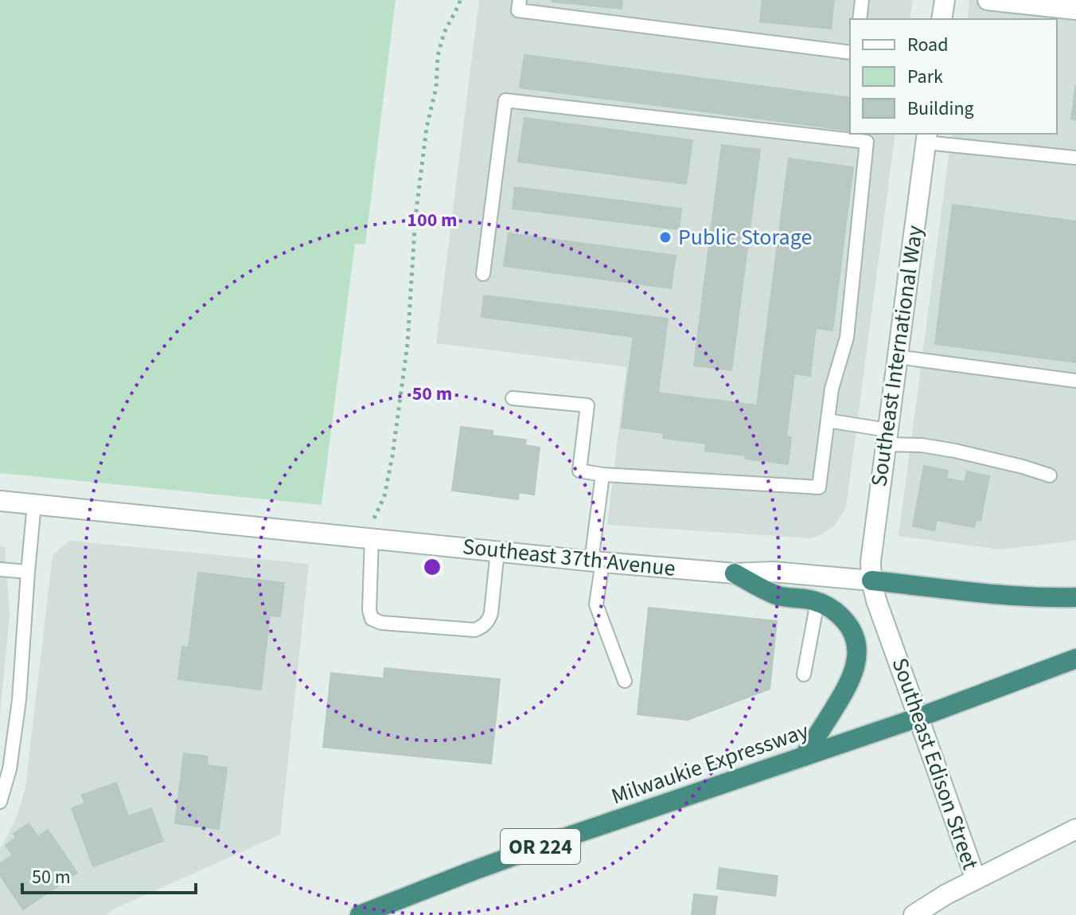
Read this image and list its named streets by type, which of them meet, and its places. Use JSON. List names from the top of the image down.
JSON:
{
  "streets": {
    "highway": ["Milwaukie Expressway", "OR 224"],
    "street": ["Southeast International Way", "Southeast 37th Avenue", "Southeast Edison Street"]
  },
  "crossings": [
    ["Southeast International Way", "Southeast 37th Avenue"],
    ["Southeast International Way", "Southeast Edison Street"],
    ["Southeast 37th Avenue", "Southeast Edison Street"],
    ["Milwaukie Expressway", "Southeast Edison Street"]
  ],
  "places": ["Public Storage"],
  "legend": ["Road", "Park", "Building"],
  "scale_bar": "50 m",
  "rings": ["100 m", "50 m"]
}
